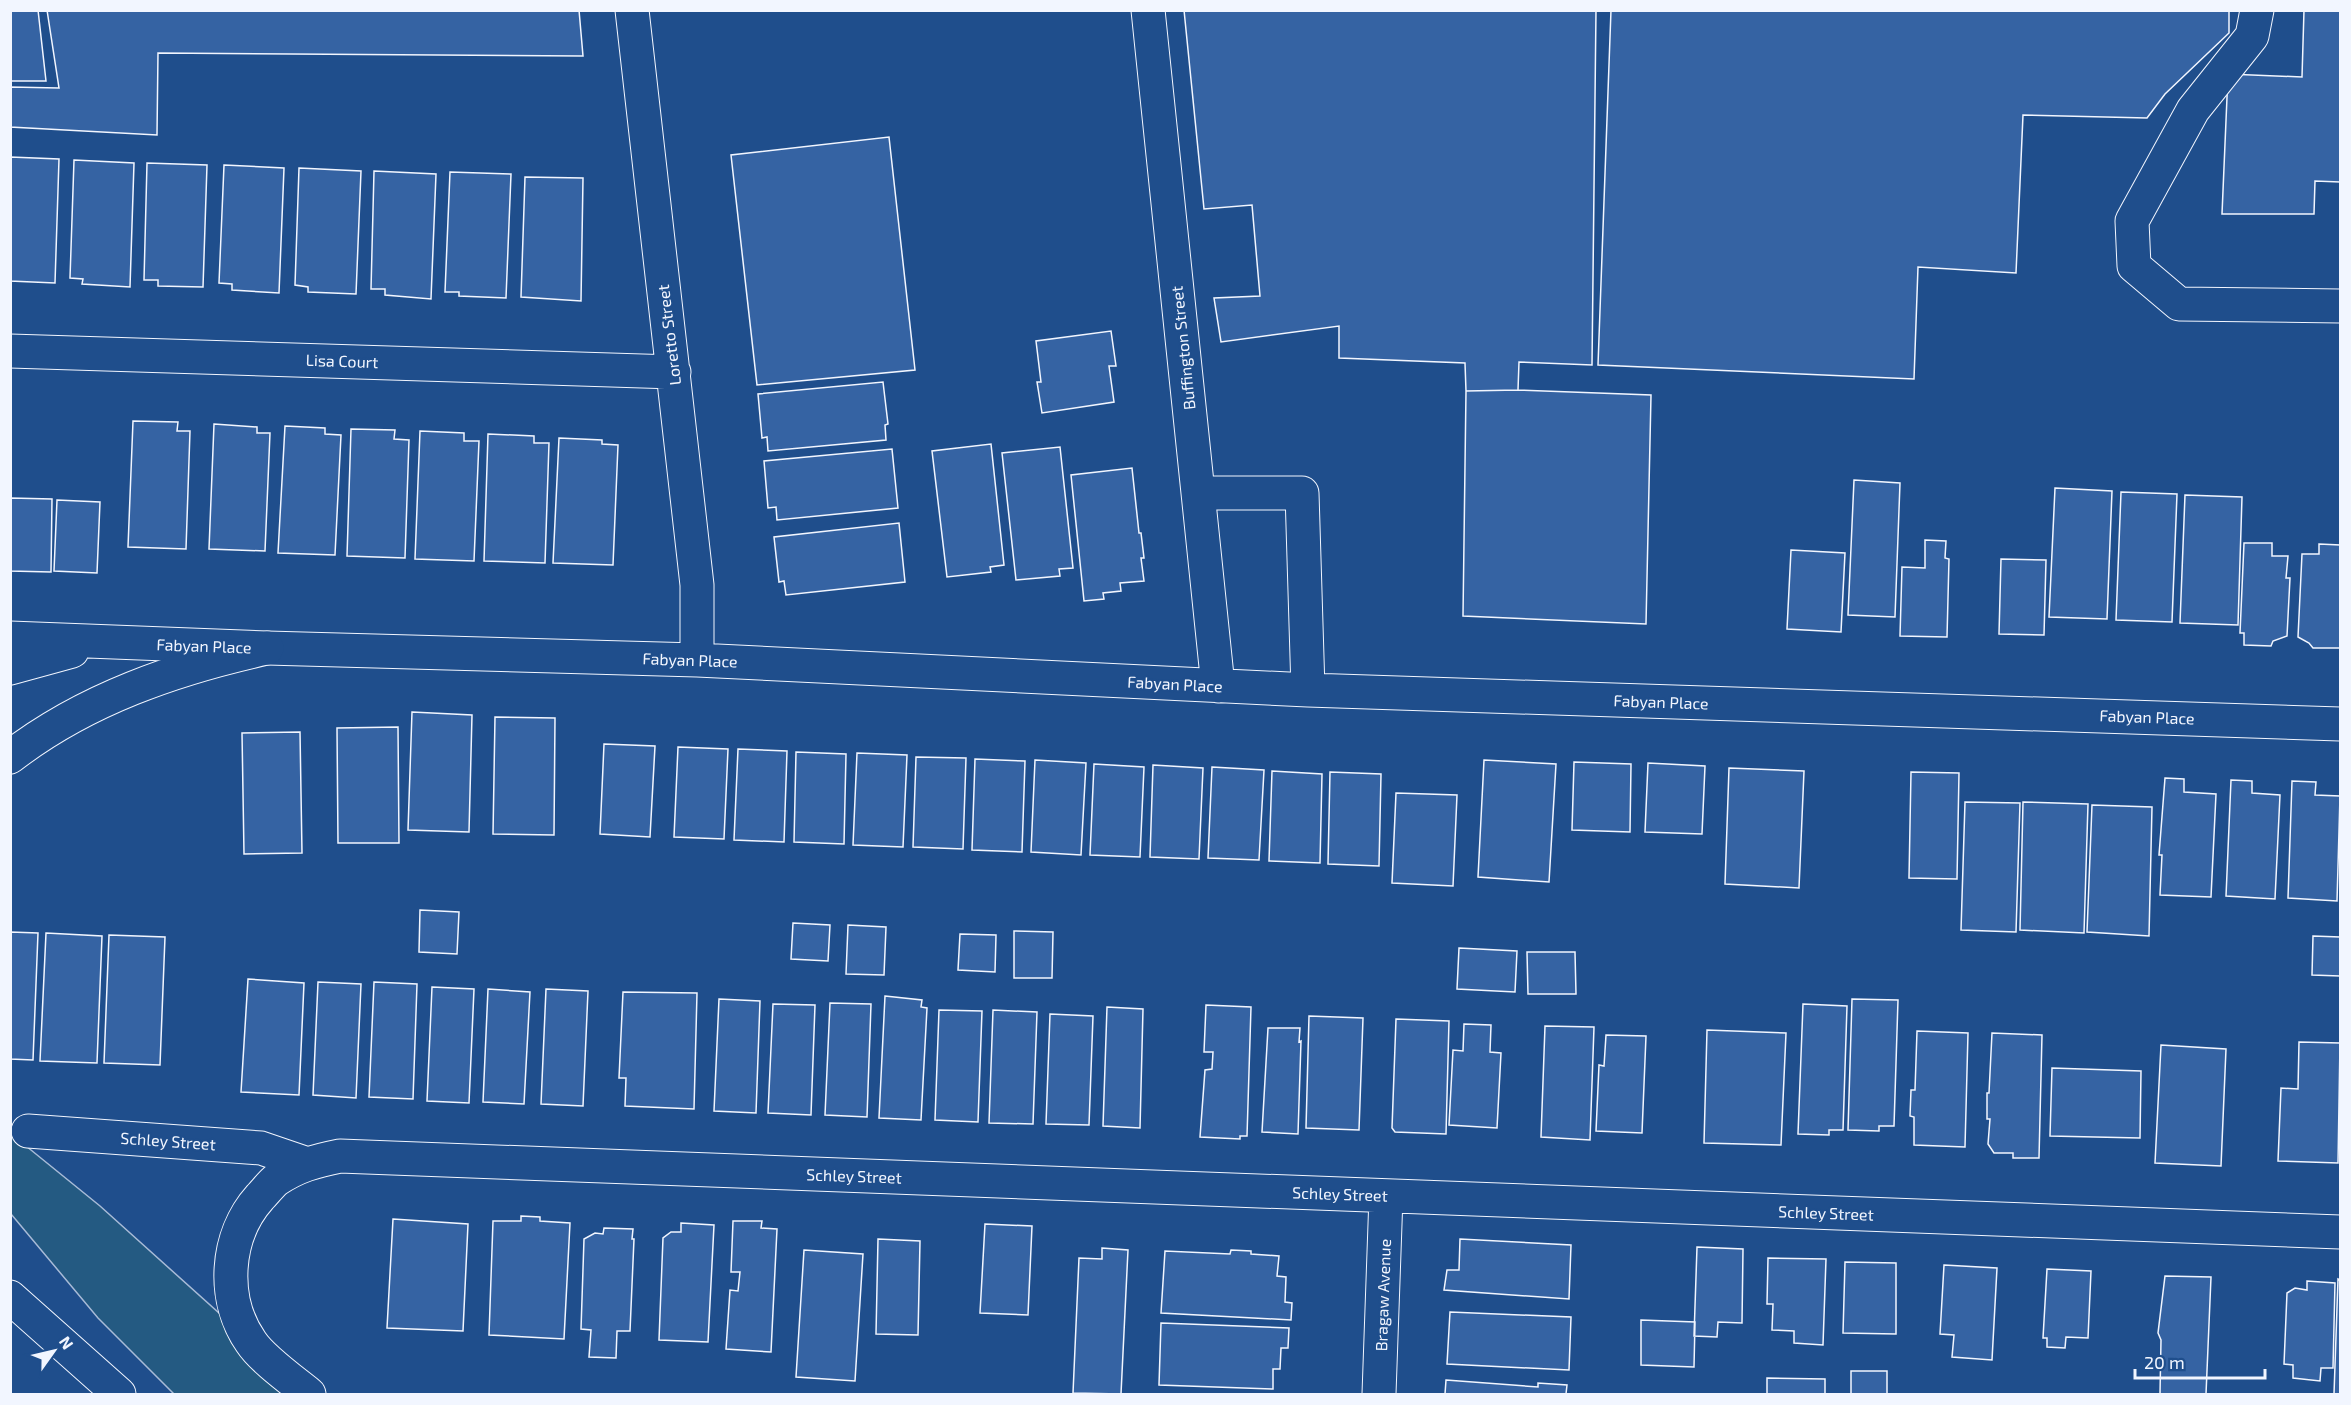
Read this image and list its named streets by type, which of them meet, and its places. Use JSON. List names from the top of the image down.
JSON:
{
  "streets": {
    "main road": [
      "Loretto Street",
      "Buffington Street",
      "Lisa Court",
      "Fabyan Place",
      "Schley Street",
      "Bragaw Avenue"
    ]
  },
  "crossings": [
    ["Loretto Street", "Lisa Court"],
    ["Loretto Street", "Fabyan Place"],
    ["Buffington Street", "Fabyan Place"],
    ["Schley Street", "Bragaw Avenue"]
  ],
  "scale_bar": "20 m",
  "north": "top right"
}
